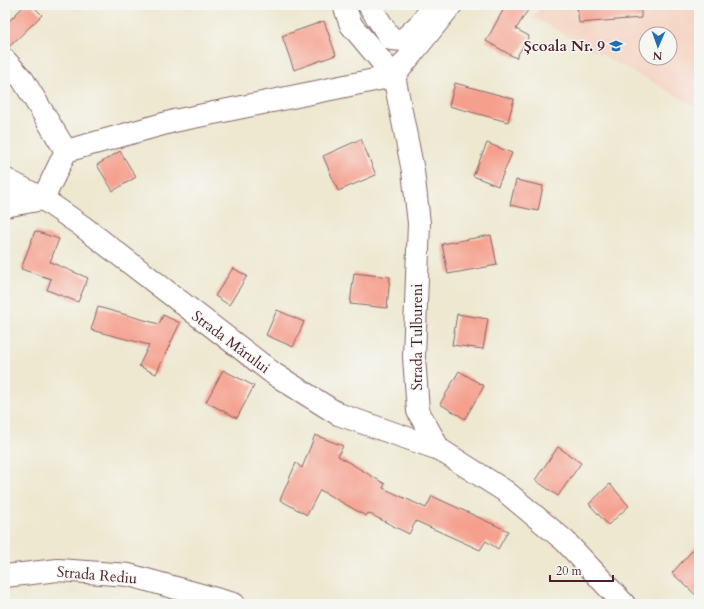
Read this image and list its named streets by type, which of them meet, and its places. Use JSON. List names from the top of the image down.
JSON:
{
  "streets": {
    "street": ["Strada Tulbureni", "Strada Mărului", "Strada Rediu"]
  },
  "crossings": [
    ["Strada Tulbureni", "Strada Mărului"]
  ],
  "places": {
    "school or university": ["Școala Nr. 9"]
  },
  "scale_bar": "20 m",
  "north": "bottom"
}
